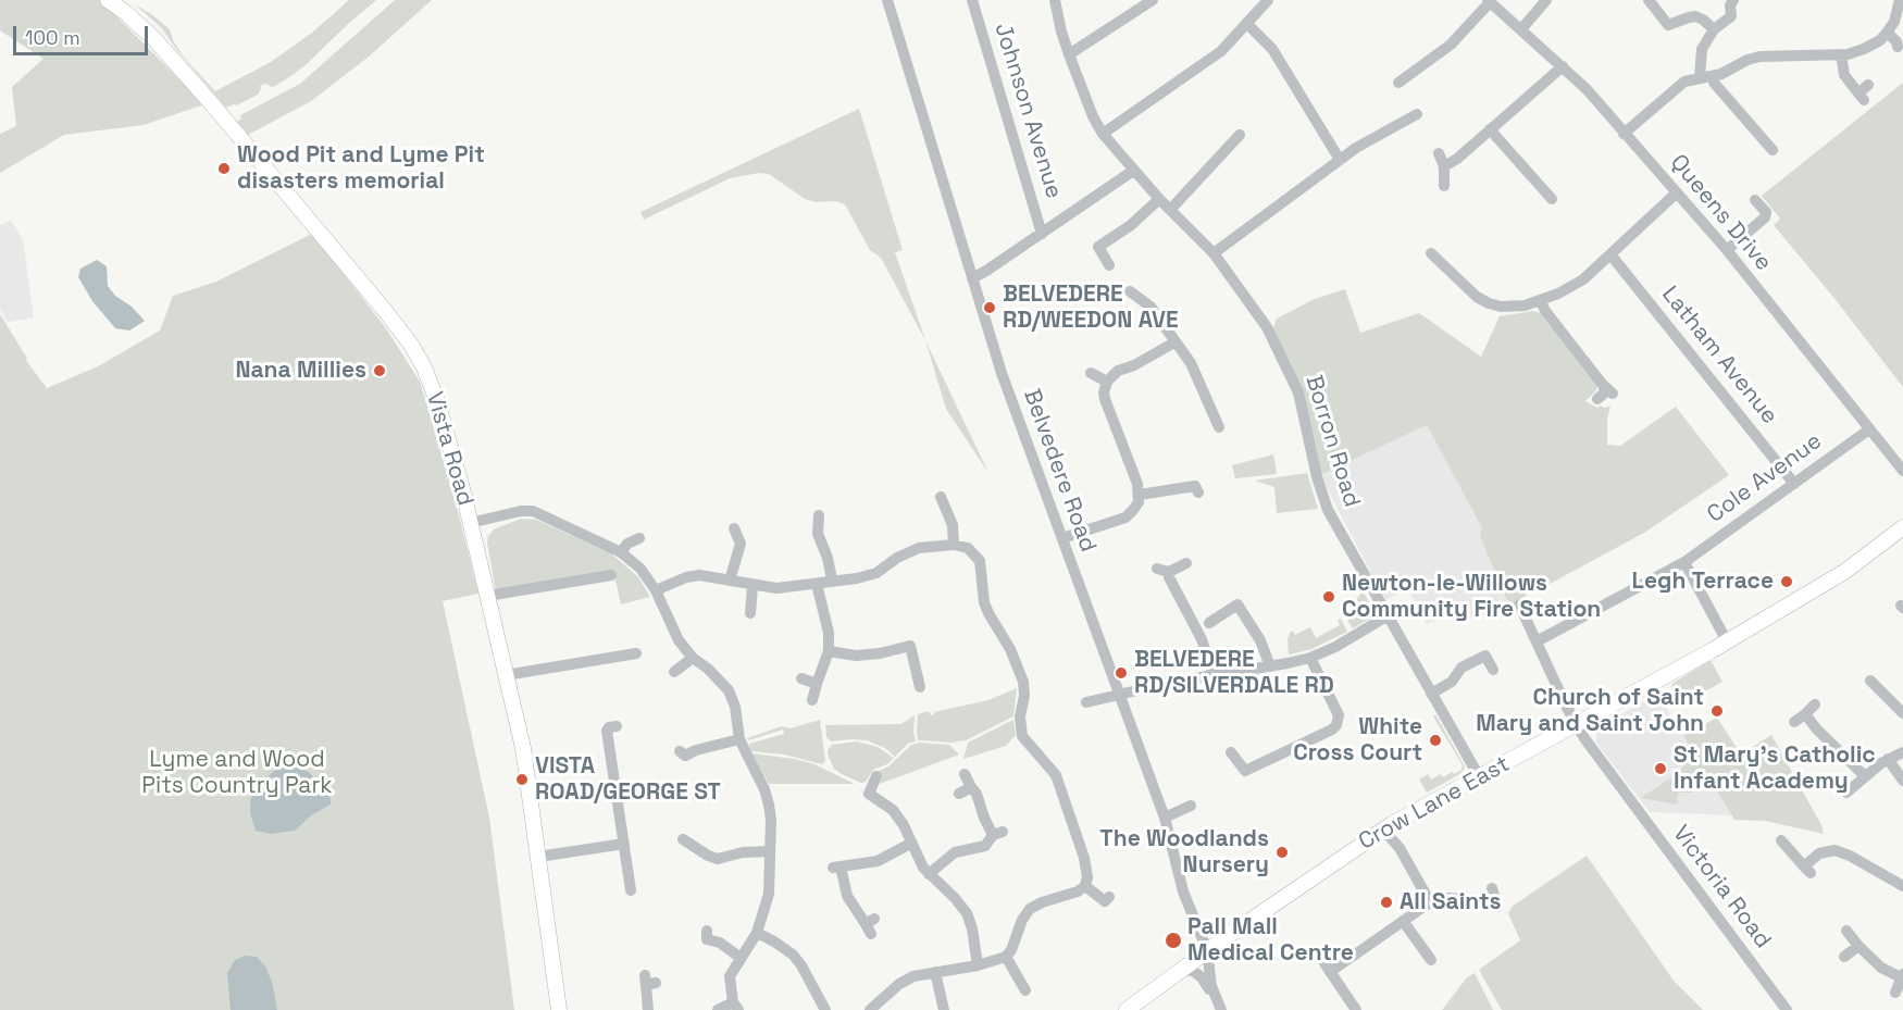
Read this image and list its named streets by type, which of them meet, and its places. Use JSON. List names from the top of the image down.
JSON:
{
  "streets": {
    "main road": ["Vista Road", "Crow Lane East"],
    "street": [
      "Johnson Avenue",
      "Queens Drive",
      "Latham Avenue",
      "Borron Road",
      "Belvedere Road",
      "Cole Avenue",
      "Victoria Road"
    ]
  },
  "crossings": [
    ["Queens Drive", "Cole Avenue"],
    ["Latham Avenue", "Cole Avenue"],
    ["Borron Road", "Crow Lane East"],
    ["Belvedere Road", "Crow Lane East"],
    ["Cole Avenue", "Victoria Road"],
    ["Crow Lane East", "Victoria Road"]
  ],
  "parks": ["Lyme and Wood Pits Country Park"],
  "places": [
    "Wood Pit and Lyme Pit disasters memorial",
    "BELVEDERE RD/WEEDON AVE",
    "Nana Millies",
    "Legh Terrace",
    "Newton-le-Willows Community Fire Station",
    "BELVEDERE RD/SILVERDALE RD",
    "Church of Saint Mary and Saint John",
    "White Cross Court",
    "St Mary's Catholic Infant Academy",
    "VISTA ROAD/GEORGE ST",
    "The Woodlands Nursery",
    "All Saints",
    "Pall Mall Medical Centre"
  ],
  "scale_bar": "100 m"
}
